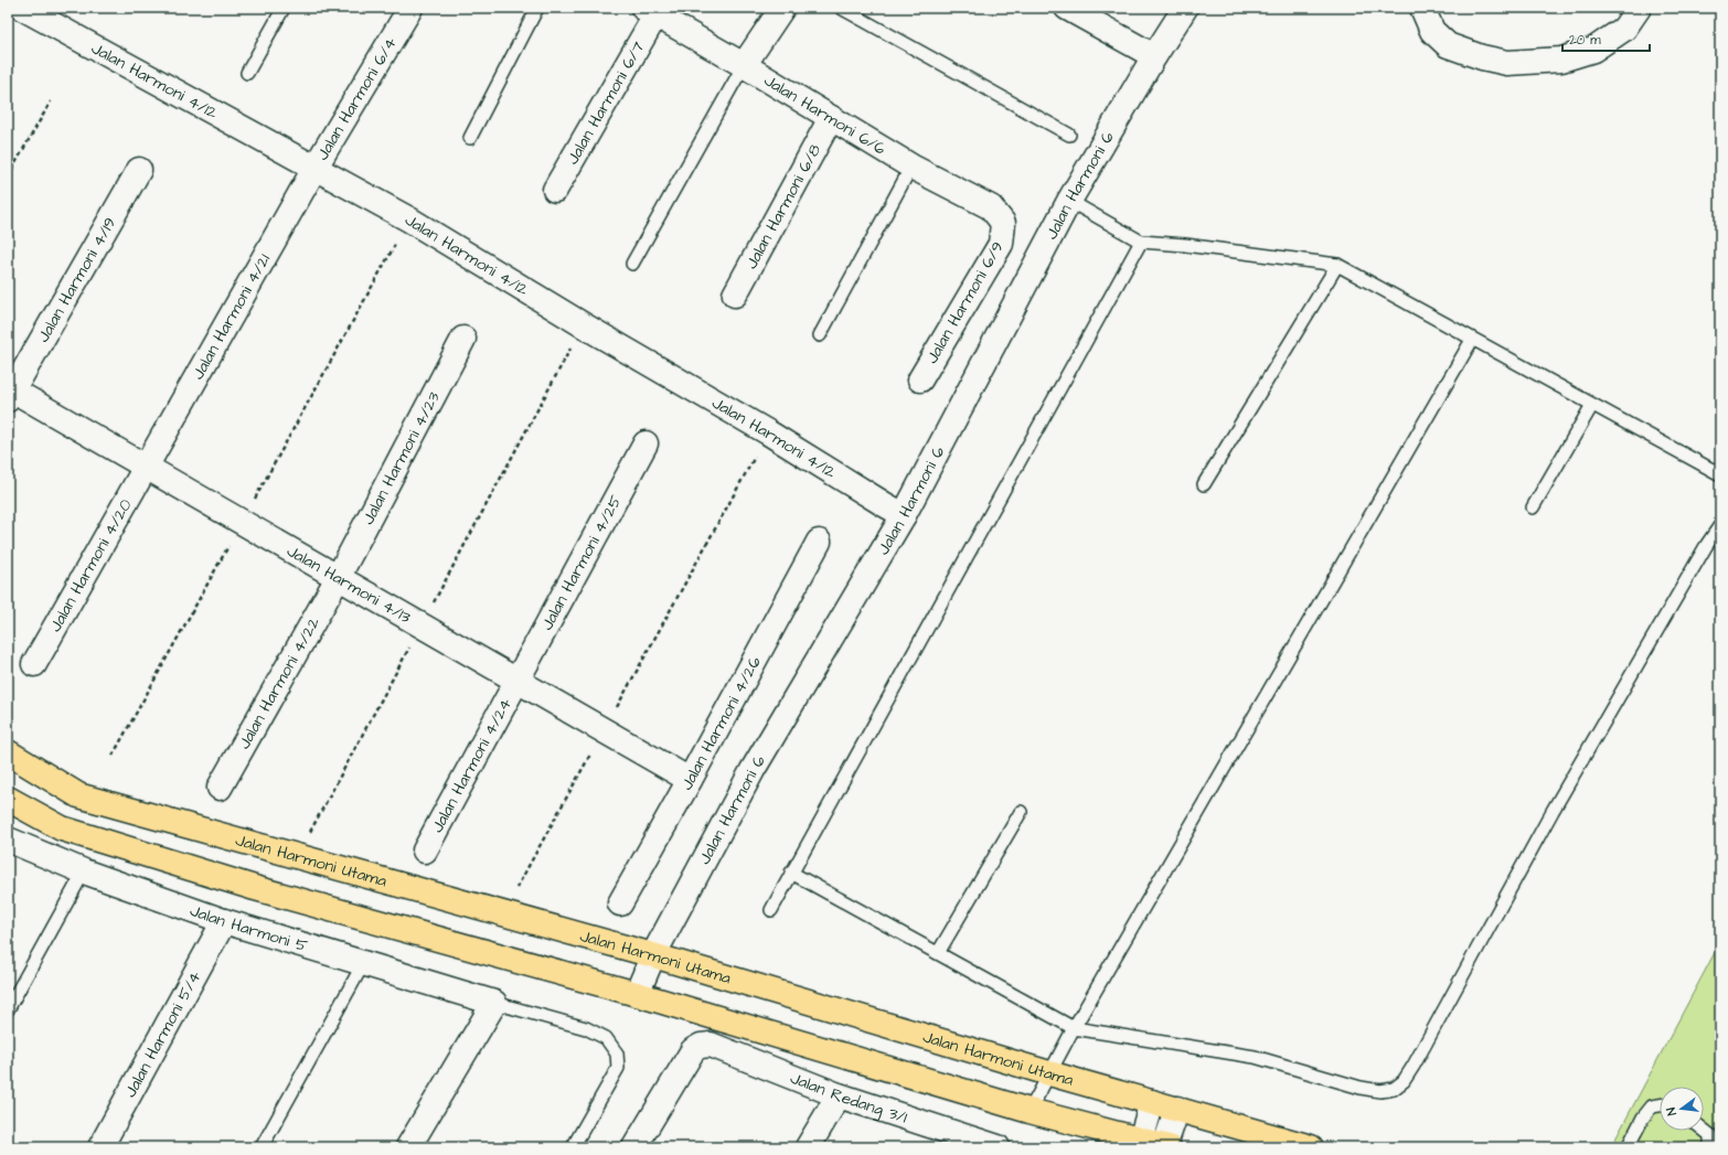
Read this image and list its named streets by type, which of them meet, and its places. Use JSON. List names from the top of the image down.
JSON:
{
  "streets": {
    "main road": ["Jalan Harmoni Utama"],
    "street": [
      "Jalan Harmoni 4/12",
      "Jalan Harmoni 6/4",
      "Jalan Harmoni 6/7",
      "Jalan Harmoni 6/6",
      "Jalan Harmoni 6",
      "Jalan Harmoni 6/8",
      "Jalan Harmoni 4/19",
      "Jalan Harmoni 6/9",
      "Jalan Harmoni 4/21",
      "Jalan Harmoni 4/23",
      "Jalan Harmoni 4/25",
      "Jalan Harmoni 4/20",
      "Jalan Harmoni 4/13",
      "Jalan Harmoni 4/22",
      "Jalan Harmoni 4/26",
      "Jalan Harmoni 4/24",
      "Jalan Harmoni 5",
      "Jalan Harmoni 5/4",
      "Jalan Redang 3/1"
    ]
  },
  "crossings": [
    ["Jalan Harmoni 4/12", "Jalan Harmoni 6/4"],
    ["Jalan Harmoni 4/12", "Jalan Harmoni 6"],
    ["Jalan Harmoni 4/12", "Jalan Harmoni 4/21"],
    ["Jalan Harmoni 6/4", "Jalan Harmoni 4/21"],
    ["Jalan Harmoni 6/7", "Jalan Harmoni 6/6"],
    ["Jalan Harmoni 6/6", "Jalan Harmoni 6/8"],
    ["Jalan Harmoni 6/6", "Jalan Harmoni 6/9"],
    ["Jalan Harmoni 6", "Jalan Harmoni Utama"],
    ["Jalan Harmoni 4/19", "Jalan Harmoni 4/13"],
    ["Jalan Harmoni 4/21", "Jalan Harmoni 4/20"],
    ["Jalan Harmoni 4/21", "Jalan Harmoni 4/13"],
    ["Jalan Harmoni 4/23", "Jalan Harmoni 4/13"],
    ["Jalan Harmoni 4/23", "Jalan Harmoni 4/22"],
    ["Jalan Harmoni 4/25", "Jalan Harmoni 4/13"],
    ["Jalan Harmoni 4/25", "Jalan Harmoni 4/24"],
    ["Jalan Harmoni 4/20", "Jalan Harmoni 4/13"],
    ["Jalan Harmoni 4/13", "Jalan Harmoni 4/22"],
    ["Jalan Harmoni 4/13", "Jalan Harmoni 4/26"],
    ["Jalan Harmoni 4/13", "Jalan Harmoni 4/24"],
    ["Jalan Harmoni 5", "Jalan Harmoni 5/4"]
  ],
  "scale_bar": "20 m",
  "north": "left"
}
